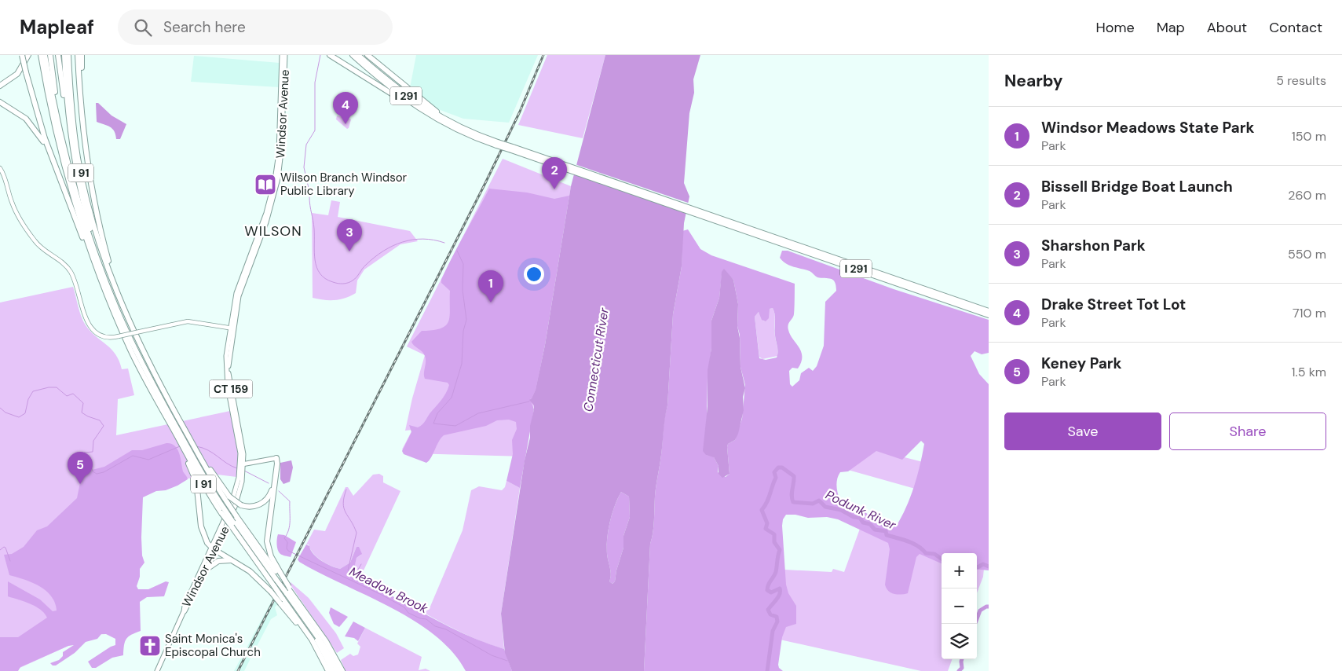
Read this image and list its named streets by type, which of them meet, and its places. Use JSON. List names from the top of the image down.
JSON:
{
  "streets": {
    "highway": ["I 291", "I 91"],
    "main road": ["Windsor Avenue", "CT 159"]
  },
  "districts": ["WILSON"],
  "water": ["Connecticut River", "Podunk River", "Meadow Brook"],
  "places": {
    "library": ["Wilson Branch Windsor Public Library"],
    "church": ["Saint Monica's Episcopal Church"]
  },
  "page": {
    "header": "Mapleaf",
    "search": "Search here",
    "nav": [
      "Home",
      "Map",
      "About",
      "Contact"
    ],
    "heading": ["Nearby", "5 results"],
    "pins": [
      "4",
      "2",
      "3",
      "1",
      "5"
    ],
    "list": [
      {
        "mark": "1",
        "name": "Windsor Meadows State Park",
        "note": "Park",
        "value": "150 m"
      },
      {
        "mark": "2",
        "name": "Bissell Bridge Boat Launch",
        "note": "Park",
        "value": "260 m"
      },
      {
        "mark": "3",
        "name": "Sharshon Park",
        "note": "Park",
        "value": "550 m"
      },
      {
        "mark": "4",
        "name": "Drake Street Tot Lot",
        "note": "Park",
        "value": "710 m"
      },
      {
        "mark": "5",
        "name": "Keney Park",
        "note": "Park",
        "value": "1.5 km"
      }
    ],
    "buttons": ["Save", "Share"],
    "map_buttons": ["+", "−"]
  }
}
